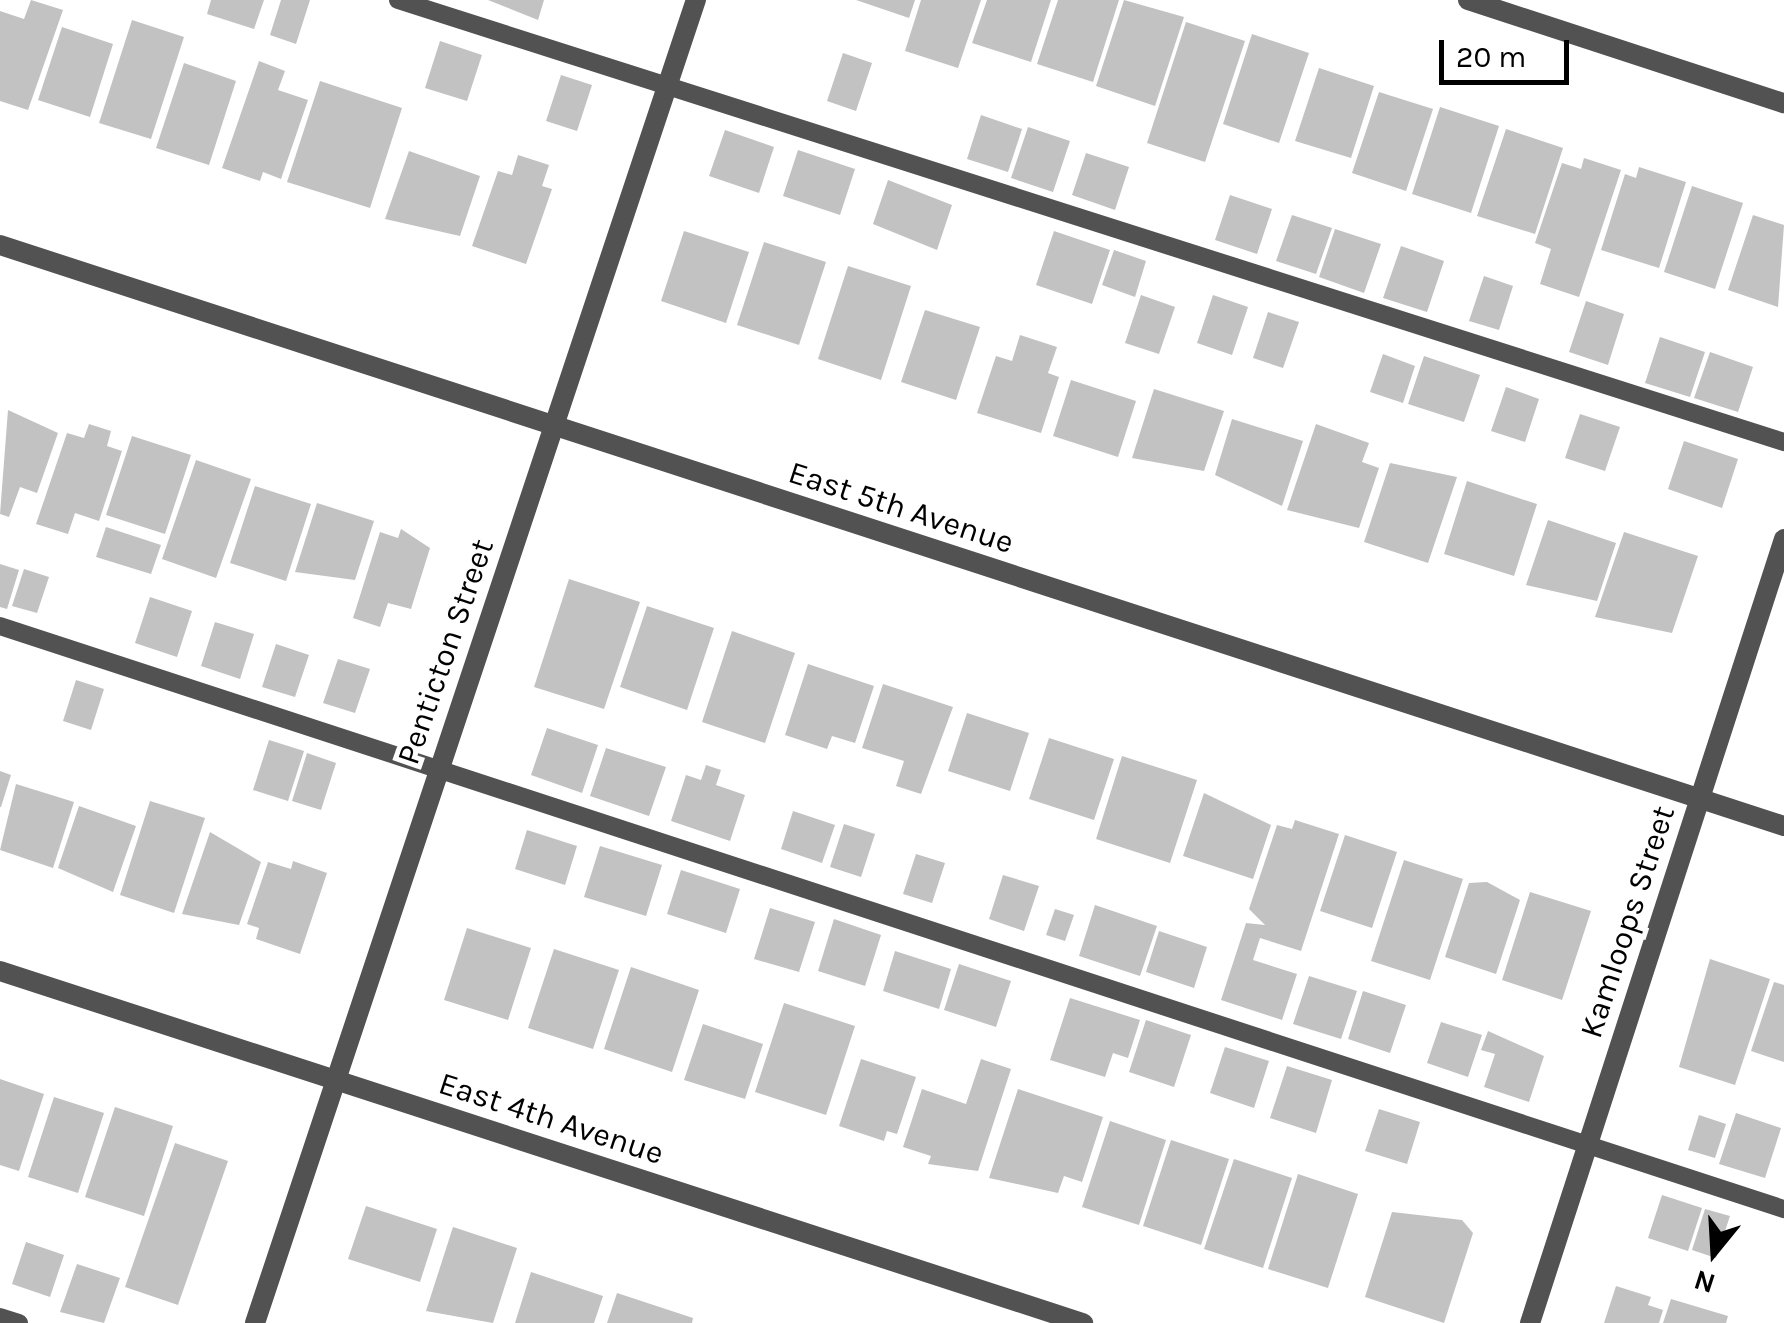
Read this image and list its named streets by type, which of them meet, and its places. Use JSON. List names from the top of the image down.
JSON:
{
  "streets": {
    "street": [
      "East 5th Avenue",
      "Penticton Street",
      "Kamloops Street",
      "East 4th Avenue"
    ]
  },
  "crossings": [
    ["East 5th Avenue", "Penticton Street"],
    ["East 5th Avenue", "Kamloops Street"],
    ["Penticton Street", "East 4th Avenue"]
  ],
  "scale_bar": "20 m",
  "north": "bottom"
}
